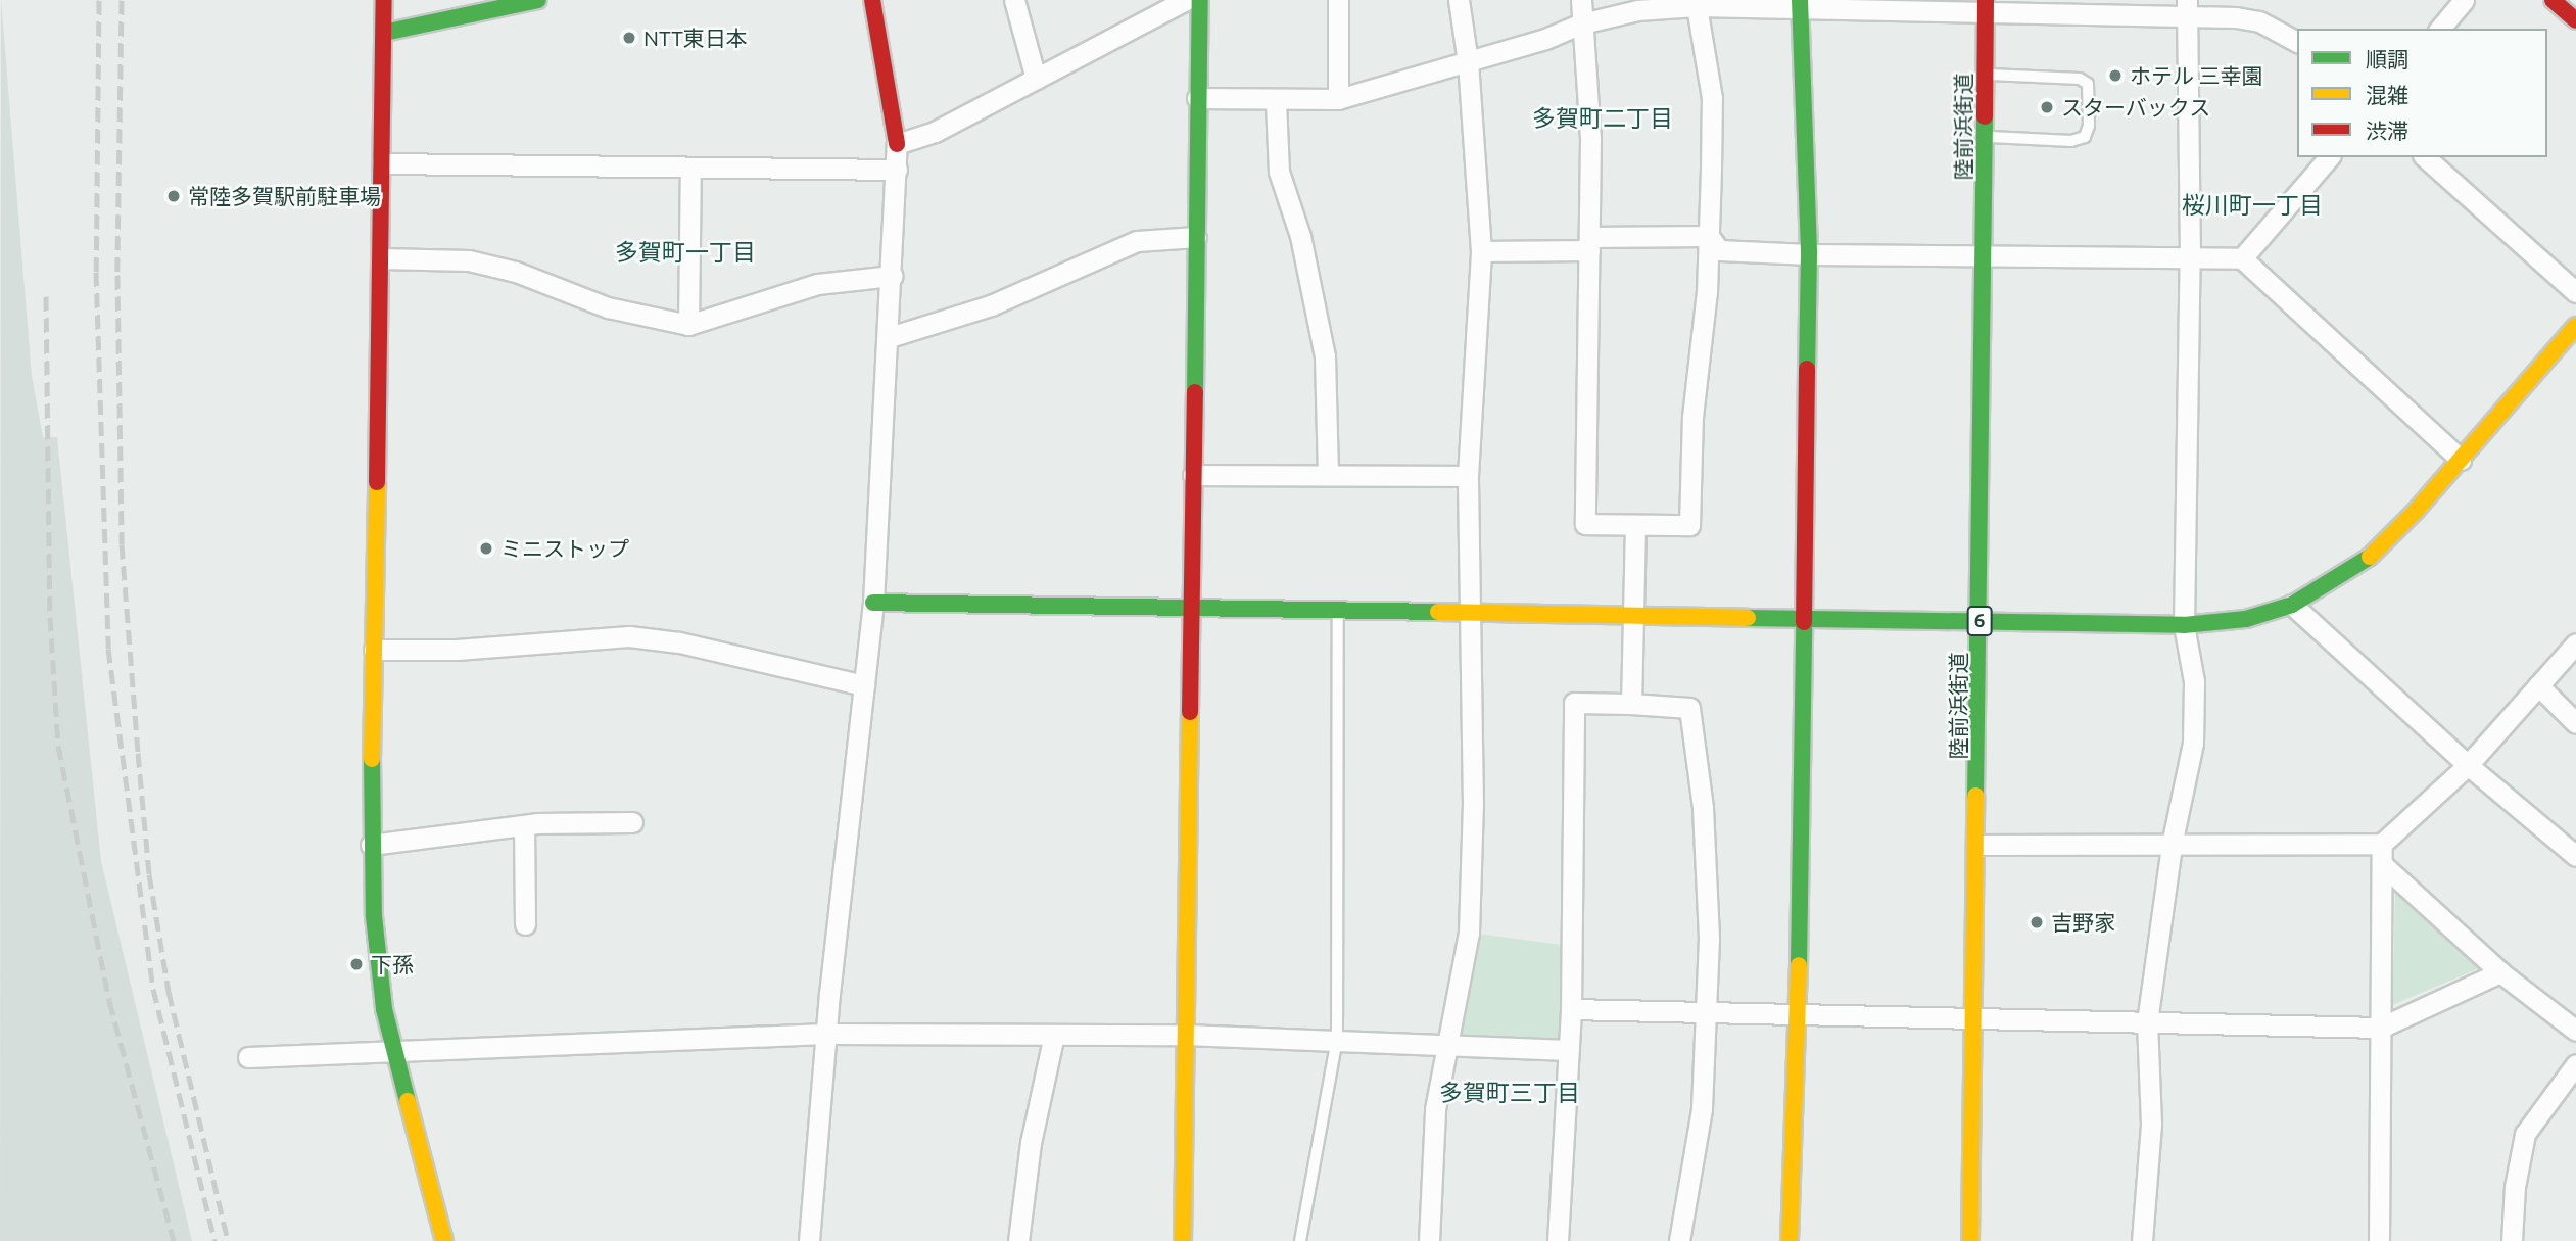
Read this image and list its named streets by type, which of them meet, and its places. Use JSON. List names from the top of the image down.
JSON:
{
  "streets": {
    "main road": ["陸前浜街道", "6"]
  },
  "districts": [
    "多賀町二丁目",
    "桜川町一丁目",
    "多賀町一丁目",
    "多賀町三丁目"
  ],
  "places": [
    "NTT東日本",
    "ホテル 三幸園",
    "スターバックス",
    "常陸多賀駅前駐車場",
    "ミニストップ",
    "吉野家",
    "下孫"
  ],
  "legend": ["順調", "混雑", "渋滞"]
}
